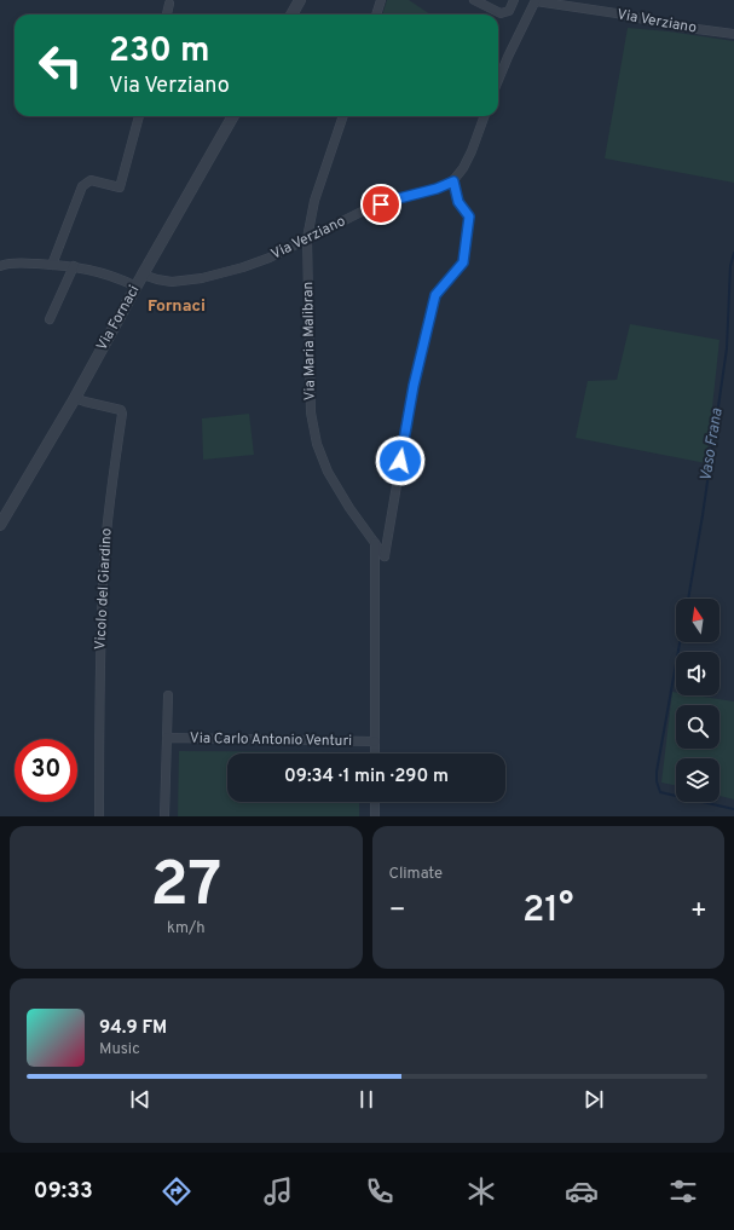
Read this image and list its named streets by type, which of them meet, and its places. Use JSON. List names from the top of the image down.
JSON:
{
  "streets": {
    "street": [
      "Via Verziano",
      "Via Fornaci",
      "Via Maria Malibran",
      "Vicolo del Giardino",
      "Via Carlo Antonio Venturi"
    ]
  },
  "crossings": [
    ["Via Verziano", "Via Fornaci"],
    ["Via Verziano", "Via Maria Malibran"],
    ["Via Fornaci", "Vicolo del Giardino"],
    ["Via Maria Malibran", "Via Carlo Antonio Venturi"]
  ],
  "districts": ["Fornaci"],
  "water": ["Vaso Frana"],
  "north": "top",
  "page": {
    "turn": ["230 m", "Via Verziano"],
    "limit": "30",
    "trip": "09:34 · 1 min · 290 m",
    "tile": [
      ["27", "km/h"],
      "Climate"
    ],
    "heat": ["−", "21°", "+"],
    "song": ["94.9 FM", "Music"],
    "tabs": "09:33"
  }
}
